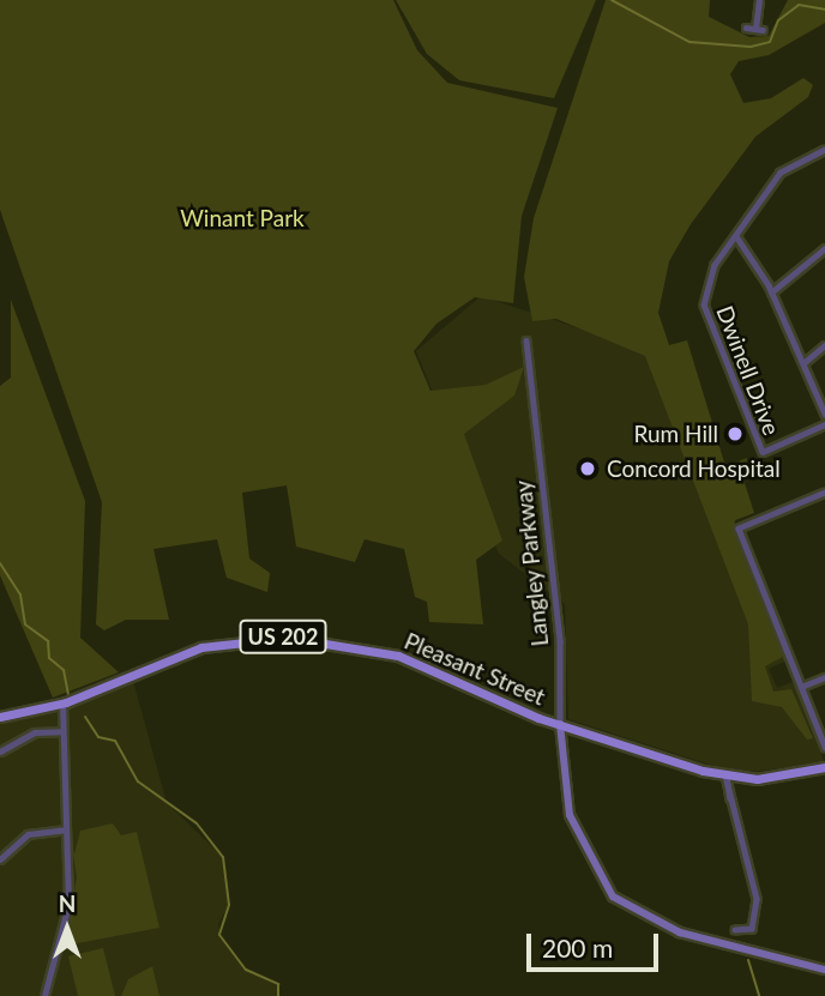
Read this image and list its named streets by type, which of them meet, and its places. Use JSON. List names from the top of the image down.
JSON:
{
  "streets": {
    "main road": ["US 202", "Pleasant Street"],
    "street": ["Dwinell Drive", "Langley Parkway"]
  },
  "crossings": [
    ["Langley Parkway", "Pleasant Street"],
    ["US 202", "Pleasant Street"]
  ],
  "parks": ["Winant Park"],
  "places": ["Rum Hill", "Concord Hospital"],
  "scale_bar": "200 m",
  "north": "top"
}
